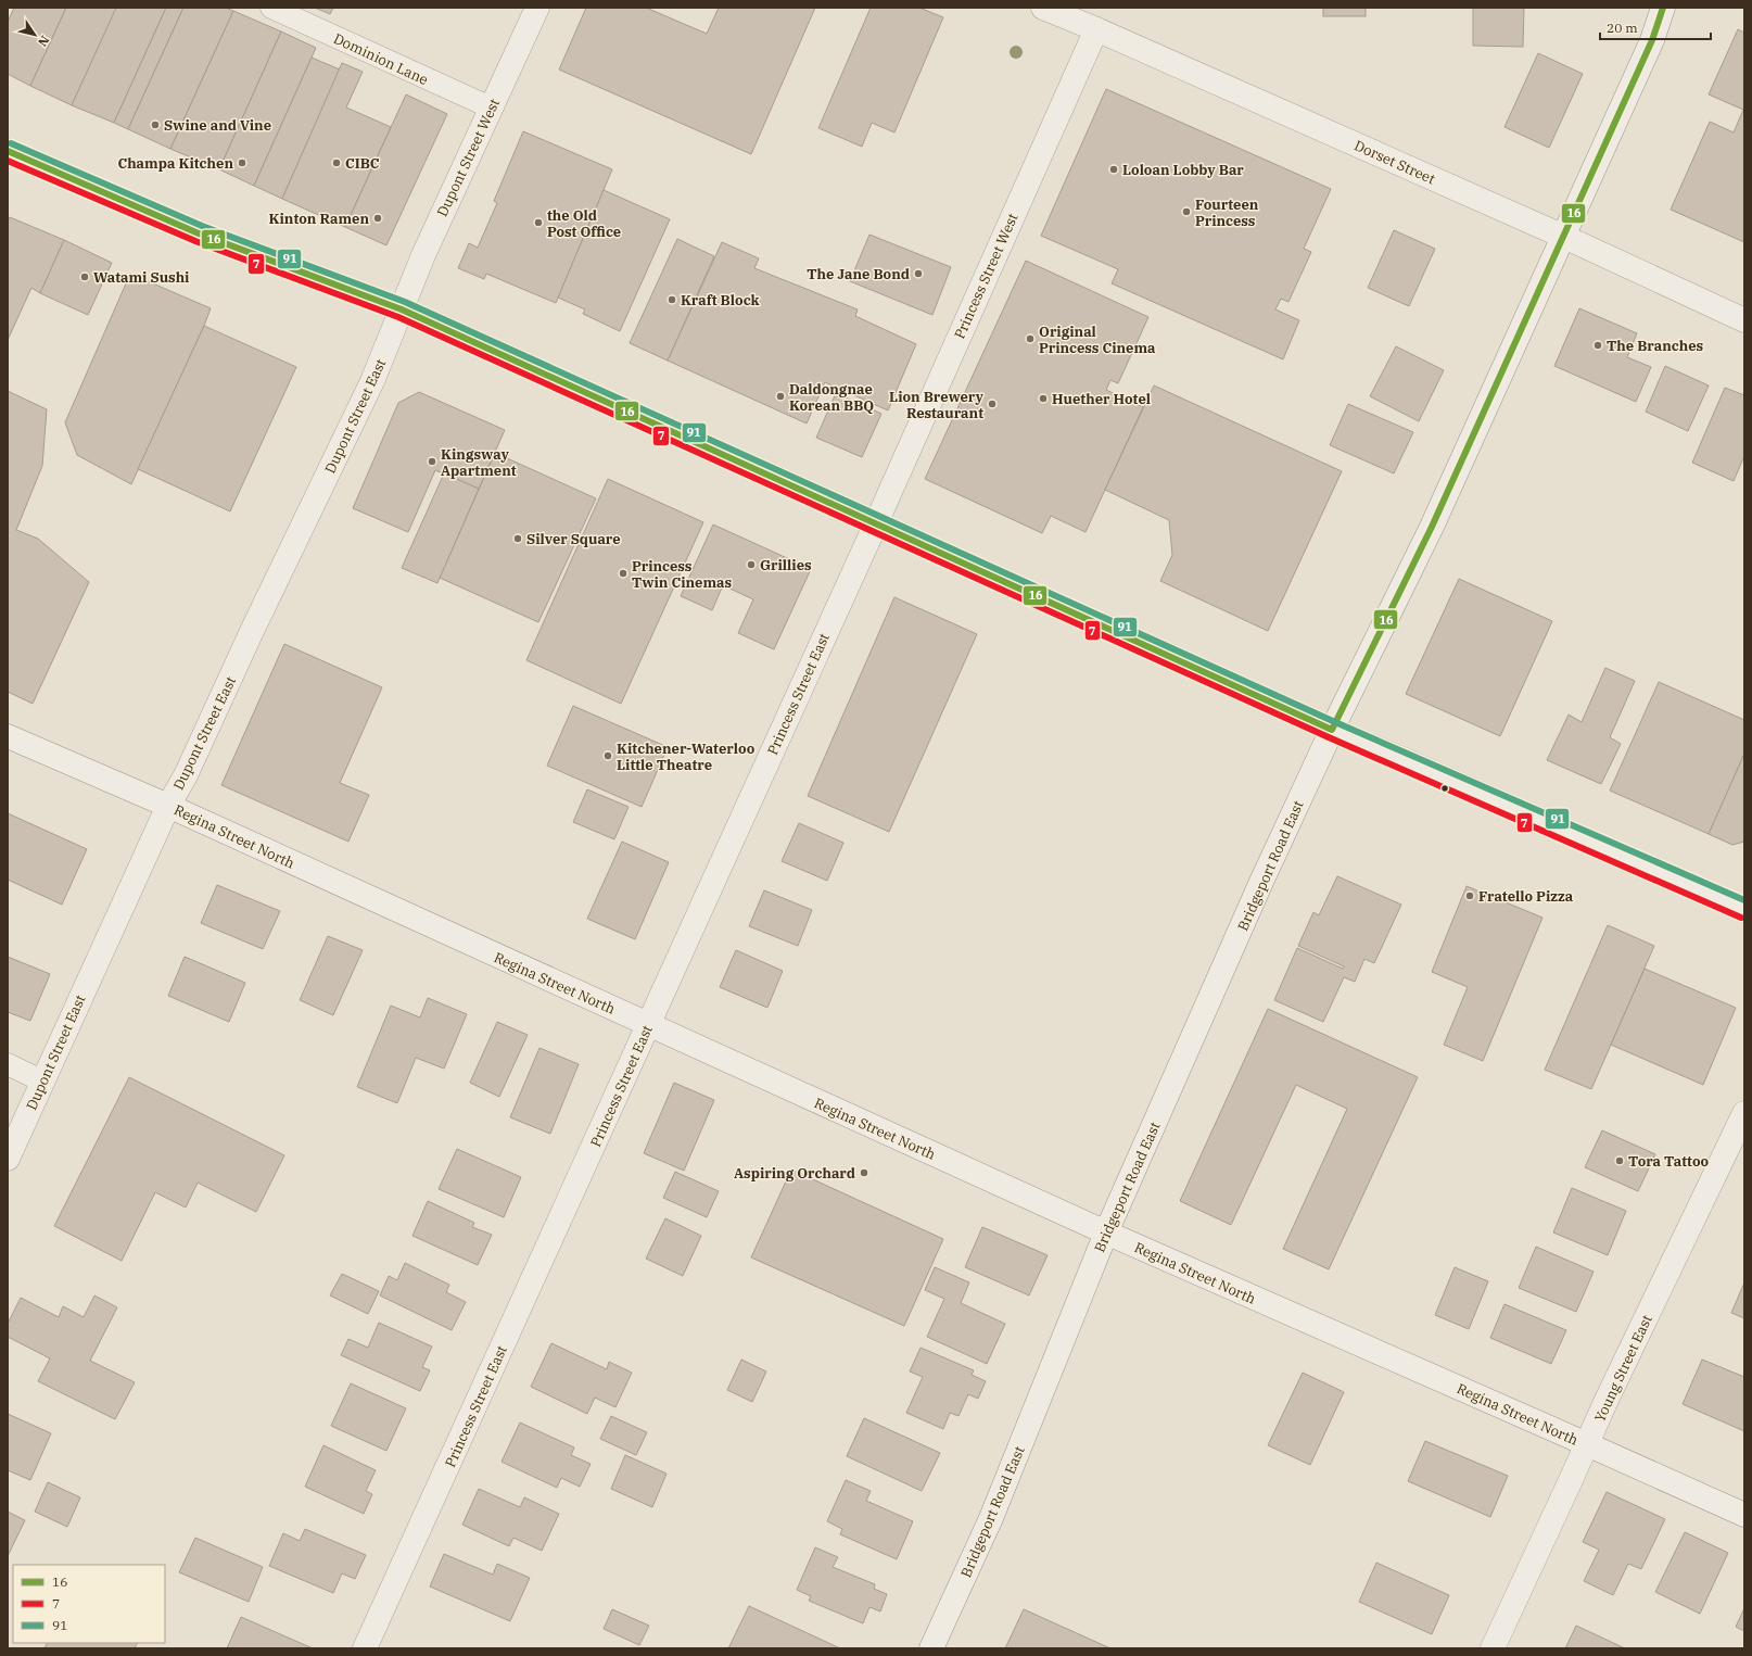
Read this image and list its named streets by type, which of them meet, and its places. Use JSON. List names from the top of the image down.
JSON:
{
  "streets": {
    "street": [
      "Dupont Street West",
      "Dorset Street",
      "Princess Street West",
      "Dupont Street East",
      "Princess Street East",
      "Regina Street North",
      "Bridgeport Road East",
      "Young Street East"
    ],
    "lane": ["Dominion Lane"]
  },
  "crossings": [
    ["Dominion Lane", "Dupont Street West"],
    ["Dupont Street West", "Dupont Street East"],
    ["Dorset Street", "Princess Street West"],
    ["Dorset Street", "Bridgeport Road East"],
    ["Princess Street West", "Princess Street East"],
    ["Dupont Street East", "Regina Street North"],
    ["Princess Street East", "Regina Street North"],
    ["Regina Street North", "Bridgeport Road East"],
    ["Regina Street North", "Young Street East"]
  ],
  "places": [
    "Swine and Vine",
    "Champa Kitchen",
    "CIBC",
    "Loloan Lobby Bar",
    "Fourteen Princess",
    "Kinton Ramen",
    "the Old Post Office",
    "The Jane Bond",
    "Watami Sushi",
    "Kraft Block",
    "Original Princess Cinema",
    "The Branches",
    "Daldongnae Korean BBQ",
    "Huether Hotel",
    "Lion Brewery Restaurant",
    "Kingsway Apartment",
    "Silver Square",
    "Grillies",
    "Princess Twin Cinemas",
    "Kitchener-Waterloo Little Theatre",
    "Fratello Pizza",
    "Tora Tattoo",
    "Aspiring Orchard"
  ],
  "lines": ["transit line 16", "transit line 91", "transit line 7"],
  "legend": ["16", "7", "91"],
  "scale_bar": "20 m",
  "north": "bottom right"
}
